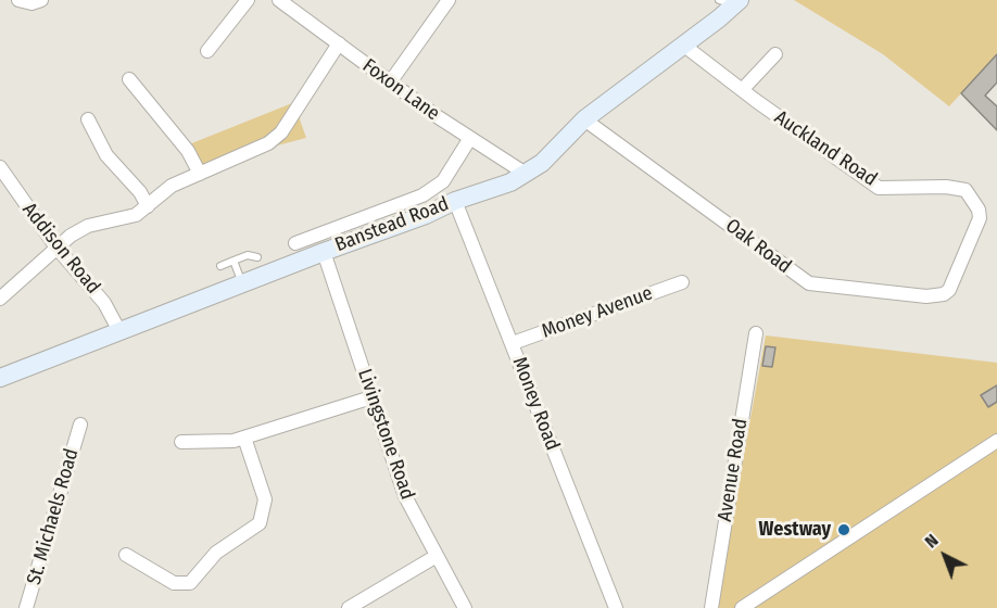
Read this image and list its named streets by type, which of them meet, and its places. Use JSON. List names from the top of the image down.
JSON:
{
  "streets": {
    "main road": ["Banstead Road"],
    "street": [
      "Foxon Lane",
      "Auckland Road",
      "Oak Road",
      "Addison Road",
      "Money Avenue",
      "Money Road",
      "Livingstone Road",
      "Avenue Road",
      "St. Michaels Road"
    ]
  },
  "crossings": [
    ["Foxon Lane", "Banstead Road"],
    ["Auckland Road", "Banstead Road"],
    ["Auckland Road", "Oak Road"],
    ["Banstead Road", "Oak Road"],
    ["Banstead Road", "Addison Road"],
    ["Banstead Road", "Money Road"],
    ["Banstead Road", "Livingstone Road"],
    ["Money Avenue", "Money Road"]
  ],
  "places": ["Westway"],
  "north": "top left"
}
